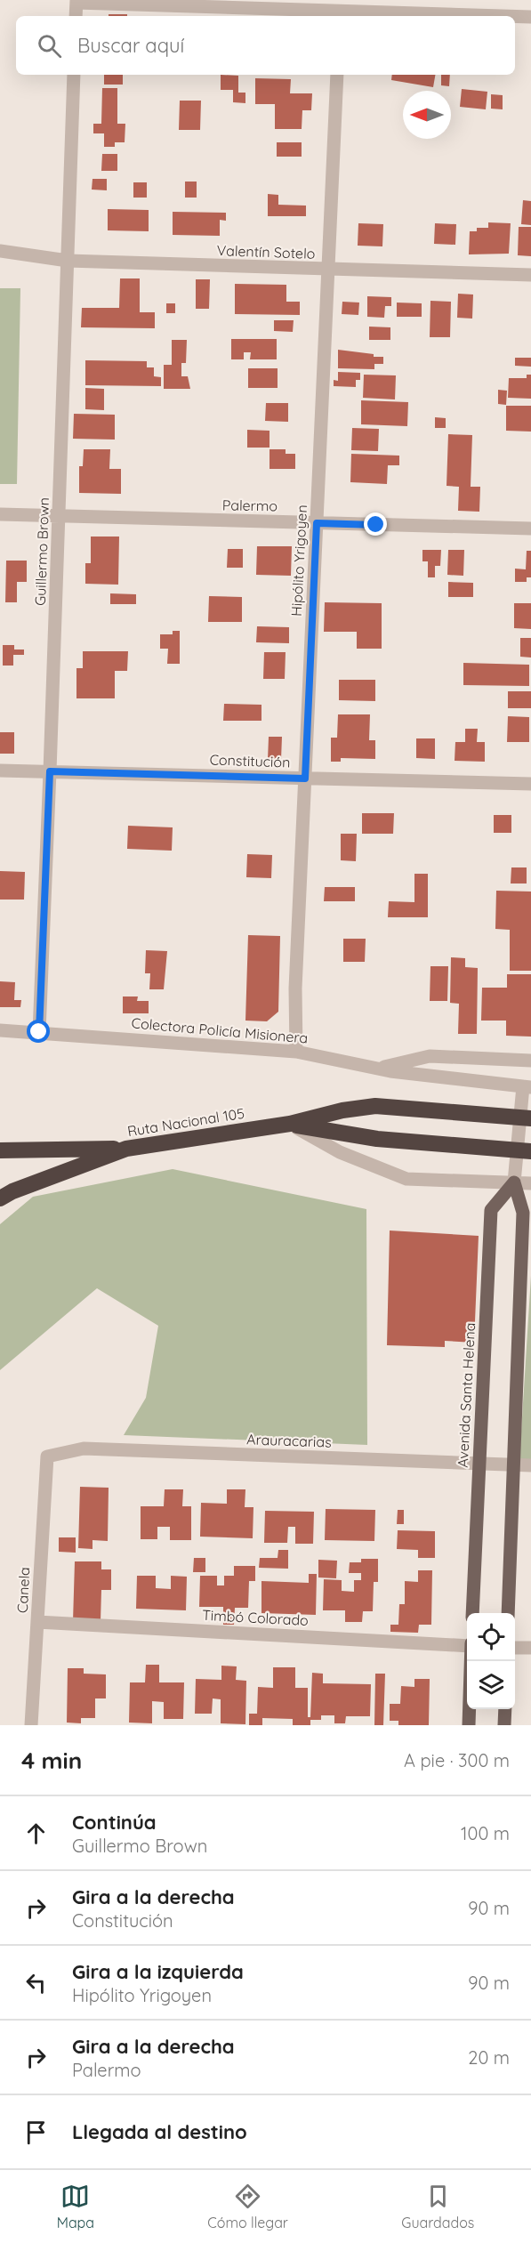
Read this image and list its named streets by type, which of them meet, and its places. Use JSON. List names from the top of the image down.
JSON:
{
  "streets": {
    "highway": ["Ruta Nacional 105"],
    "main road": ["Avenida Santa Helena"],
    "street": [
      "Valentín Sotelo",
      "Palermo",
      "Guillermo Brown",
      "Hipólito Yrigoyen",
      "Constitución",
      "Colectora Policía Misionera",
      "Arauracarias",
      "Canela",
      "Timbó Colorado"
    ]
  },
  "crossings": [
    ["Valentín Sotelo", "Guillermo Brown"],
    ["Valentín Sotelo", "Hipólito Yrigoyen"],
    ["Palermo", "Guillermo Brown"],
    ["Palermo", "Hipólito Yrigoyen"],
    ["Guillermo Brown", "Constitución"],
    ["Guillermo Brown", "Colectora Policía Misionera"],
    ["Hipólito Yrigoyen", "Constitución"],
    ["Hipólito Yrigoyen", "Colectora Policía Misionera"],
    ["Avenida Santa Helena", "Arauracarias"],
    ["Arauracarias", "Canela"],
    ["Canela", "Timbó Colorado"]
  ],
  "north": "left",
  "page": {
    "search": "Buscar aquí",
    "heading": ["4 min", "A pie · 300 m"],
    "list": [
      ["Continúa", "Guillermo Brown", "100 m"],
      ["Gira a la derecha", "Constitución", "90 m"],
      ["Gira a la izquierda", "Hipólito Yrigoyen", "90 m"],
      ["Gira a la derecha", "Palermo", "20 m"],
      "Llegada al destino"
    ],
    "nav": ["Mapa", "Cómo llegar", "Guardados"]
  }
}
